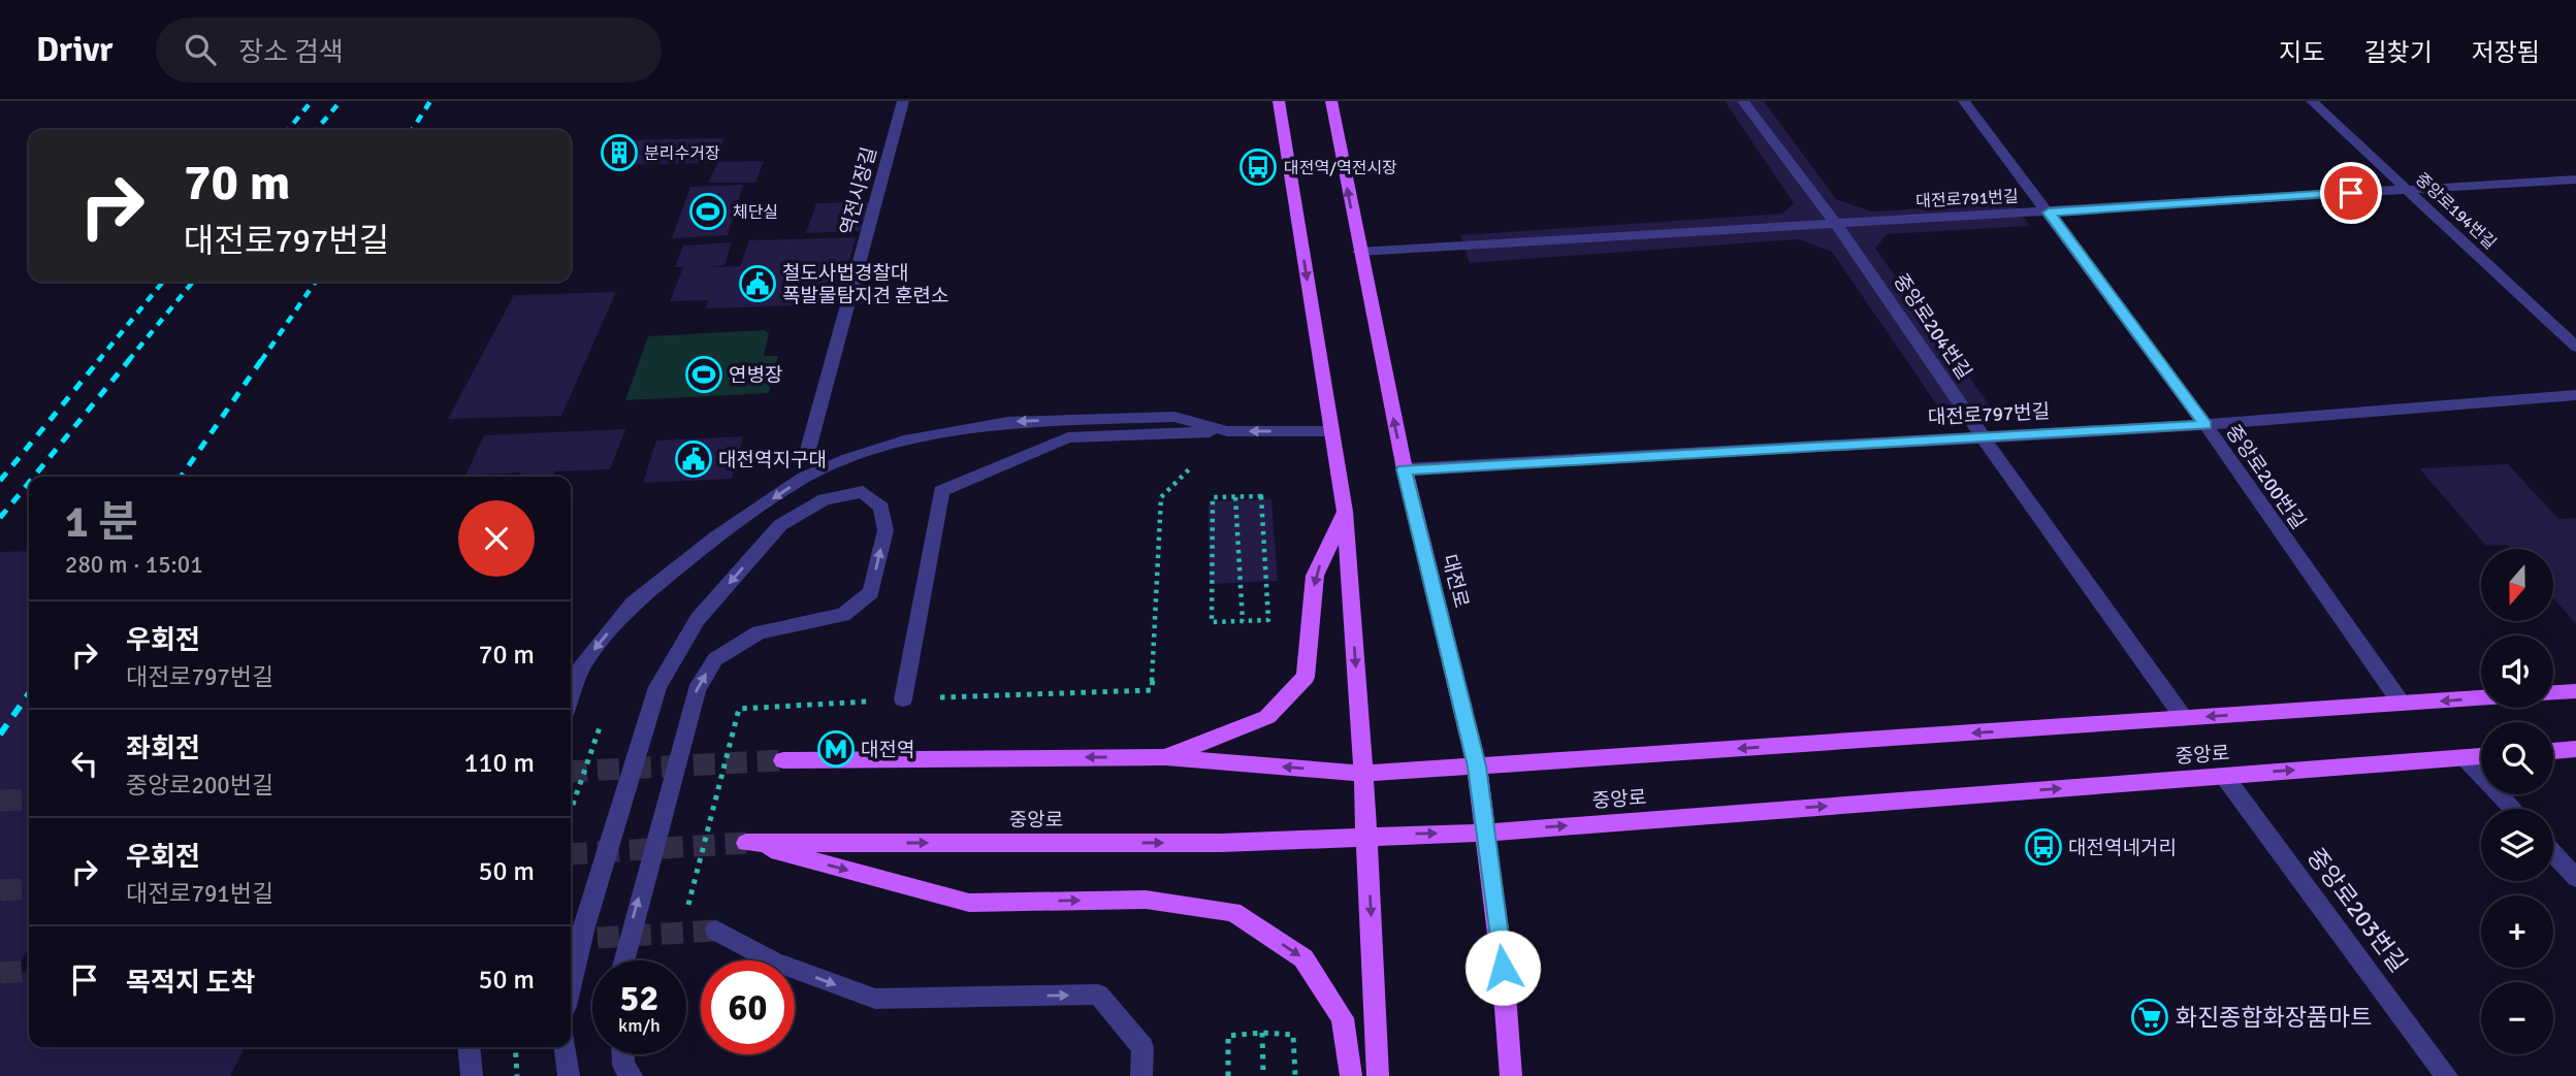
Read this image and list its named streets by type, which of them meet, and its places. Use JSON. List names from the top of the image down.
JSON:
{
  "streets": {
    "main road": ["대전로", "중앙로"],
    "street": [
      "역전시장길",
      "대전로791번길",
      "중앙로194번길",
      "중앙로204번길",
      "대전로797번길",
      "중앙로200번길",
      "중앙로203번길"
    ]
  },
  "crossings": [
    ["대전로791번길", "중앙로194번길"],
    ["대전로791번길", "중앙로204번길"],
    ["대전로791번길", "중앙로200번길"],
    ["대전로791번길", "대전로"],
    ["중앙로204번길", "대전로797번길"],
    ["중앙로204번길", "중앙로"],
    ["대전로797번길", "중앙로200번길"],
    ["대전로797번길", "대전로"],
    ["중앙로200번길", "중앙로"],
    ["대전로", "중앙로"],
    ["중앙로", "중앙로203번길"]
  ],
  "places": {
    "building": ["분리수거장"],
    "bus stop": ["대전역/역전시장", "대전역네거리"],
    "sports": ["체단실", "연병장"],
    "public building": ["철도사법경찰대 폭발물탐지견 훈련소", "대전역지구대"],
    "metro station": ["대전역"],
    "supermarket": ["화진종합화장품마트"]
  },
  "north": "bottom",
  "page": {
    "header": "Drivr",
    "search": "장소 검색",
    "nav": ["지도", "길찾기", "저장됨"],
    "turn": ["70 m", "대전로797번길"],
    "heading": ["1 분", "280 m · 15:01"],
    "map_buttons": ["+", "−"],
    "list": [
      {
        "name": "우회전",
        "note": "대전로797번길",
        "value": "70 m"
      },
      {
        "name": "좌회전",
        "note": "중앙로200번길",
        "value": "110 m"
      },
      {
        "name": "우회전",
        "note": "대전로791번길",
        "value": "50 m"
      },
      {
        "name": "목적지 도착",
        "value": "50 m"
      }
    ],
    "speed": "52 km/h",
    "limit": "60"
  }
}
